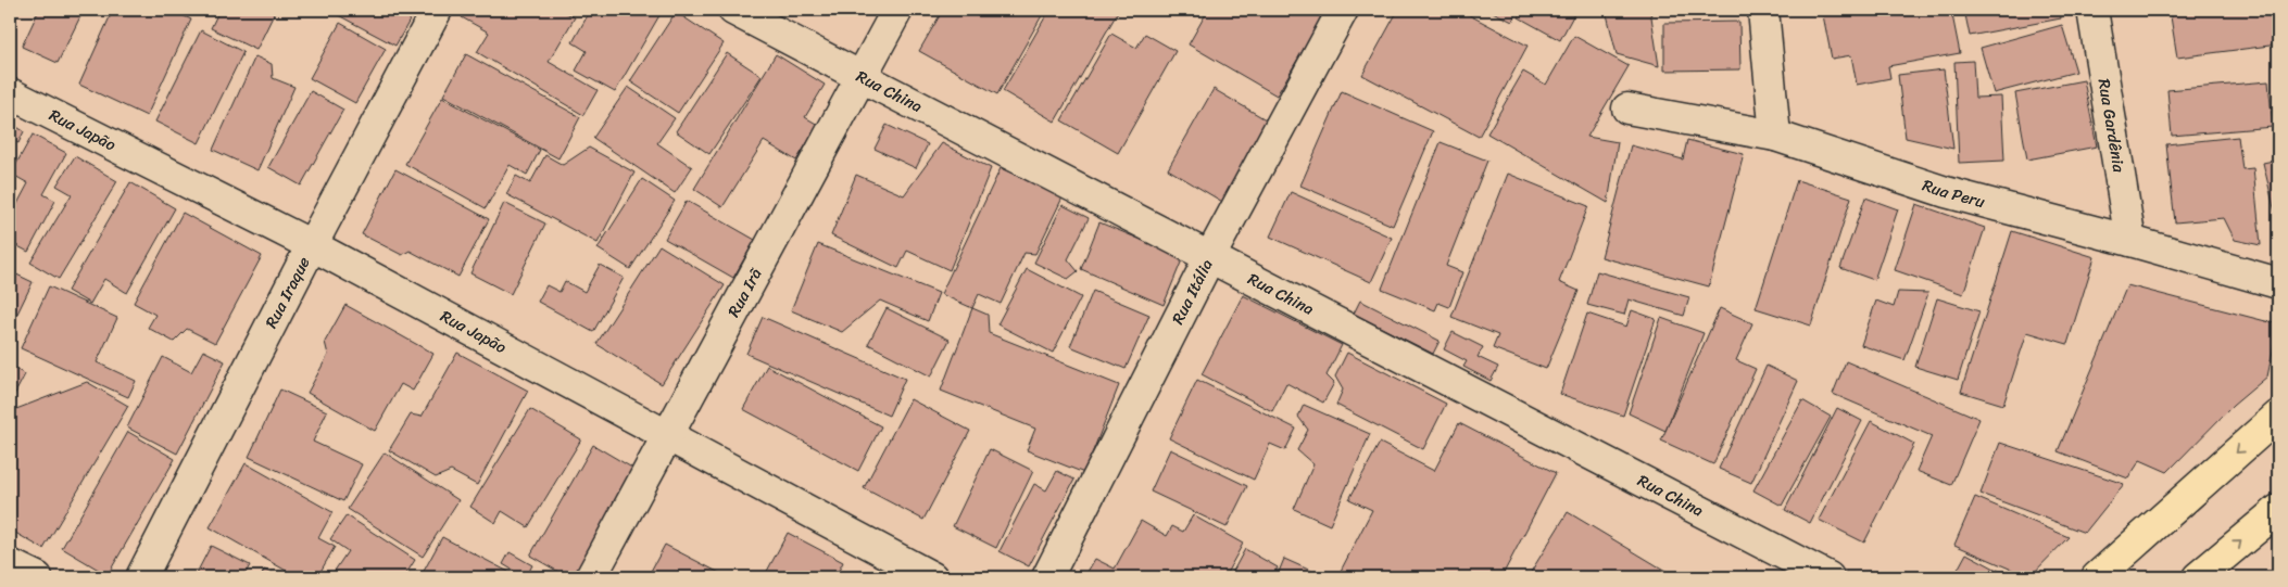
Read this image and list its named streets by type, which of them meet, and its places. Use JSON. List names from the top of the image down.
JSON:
{
  "streets": {
    "street": [
      "Rua China",
      "Rua Gardênia",
      "Rua Japão",
      "Rua Peru",
      "Rua Itália",
      "Rua Iraque",
      "Rua Irã"
    ]
  },
  "crossings": [
    ["Rua China", "Rua Itália"],
    ["Rua China", "Rua Irã"],
    ["Rua Gardênia", "Rua Peru"],
    ["Rua Japão", "Rua Iraque"],
    ["Rua Japão", "Rua Irã"]
  ]
}
